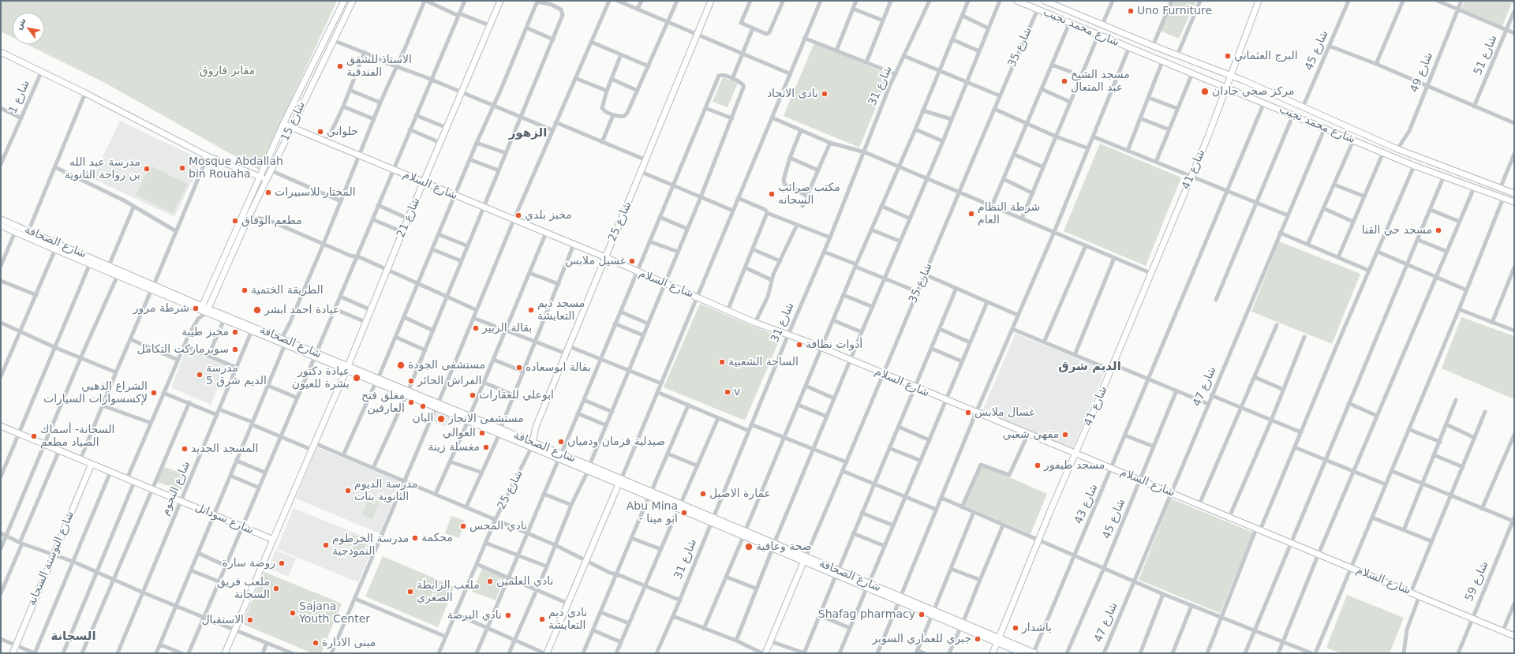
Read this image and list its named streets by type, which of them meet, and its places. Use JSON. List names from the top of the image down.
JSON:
{
  "streets": {
    "street": [
      "شارع محمد نجيب",
      "شارع 35",
      "شارع 45",
      "شارع 51",
      "شارع 49",
      "شارع 31",
      "شارع 1",
      "شارع 15",
      "شارع 41",
      "شارع السلام",
      "شارع 21",
      "شارع 25",
      "شارع الصحافة",
      "شارع 47",
      "شارع النجوم",
      "شارع 43",
      "شارع سوداتل",
      "شارع البوستة السجانة",
      "شارع 59"
    ]
  },
  "crossings": [
    ["شارع محمد نجيب", "شارع 35"],
    ["شارع محمد نجيب", "شارع 45"],
    ["شارع محمد نجيب", "شارع 49"],
    ["شارع محمد نجيب", "شارع 41"],
    ["شارع محمد نجيب", "شارع 47"],
    ["شارع محمد نجيب", "شارع 43"],
    ["شارع 35", "شارع السلام"],
    ["شارع 35", "شارع الصحافة"],
    ["شارع 45", "شارع السلام"],
    ["شارع 31", "شارع السلام"],
    ["شارع 31", "شارع الصحافة"],
    ["شارع 15", "شارع السلام"],
    ["شارع 15", "شارع الصحافة"],
    ["شارع 41", "شارع السلام"],
    ["شارع 41", "شارع الصحافة"],
    ["شارع السلام", "شارع 21"],
    ["شارع السلام", "شارع 25"],
    ["شارع السلام", "شارع 47"],
    ["شارع السلام", "شارع 43"],
    ["شارع السلام", "شارع 59"],
    ["شارع 21", "شارع الصحافة"],
    ["شارع 25", "شارع الصحافة"],
    ["شارع الصحافة", "شارع النجوم"],
    ["شارع الصحافة", "شارع 43"],
    ["شارع النجوم", "شارع سوداتل"],
    ["شارع سوداتل", "شارع البوستة السجانة"]
  ],
  "districts": ["الزهور", "الديم شرق", "السجانة"],
  "parks": ["مقابر فاروق"],
  "places": [
    "Uno Furniture",
    "البرج العثماني",
    "الاستاذ للشقق الفندقية",
    "مسجد الشيخ عبد المتعال",
    "مركز صحي جادان",
    "نادى الاتحاد",
    "حلواني",
    "Mosque Abdallah bin Rouaha",
    "مدرسة عبد الله بن رواحة الثانوية",
    "المختار للاسبيرات",
    "مكتب ضرائب السجانه",
    "شرطة النظام العام",
    "مخبز بلدي",
    "مطعم الوفاق",
    "مسجد حي القنا",
    "غسيل ملابس",
    "الطريقة الختمية",
    "شرطة مرور",
    "عيادة احمد ابشر",
    "مسجد ديم التعايشة",
    "بقالة الزبير",
    "مخبز طيبة",
    "أدوات نظافة",
    "سوبرماركت التكامل",
    "الساحة الشعبية",
    "مستشفى الجودة",
    "بقالة ابوسعاده",
    "مدرسة الديم شرق 5",
    "عيادة دكتور بشرة للعيون",
    "الفراش الحائر",
    "v",
    "الشراع الذهبي لإكسسوارات السيارات",
    "ابوعلي للعقارات",
    "مغلق فتح العارفين",
    "البان",
    "غسال ملابس",
    "مستشفى الانجاز",
    "العوالي",
    "مقهي شعبي",
    "السجانة- أسماك الصياد مطعم",
    "صيدلية قزمان ودميان",
    "مغسلة زينة",
    "المسجد الجديد",
    "مسجد طيفور",
    "مدرسة الديوم الثانوية بنات",
    "عمارة الاصيل",
    "Abu Mina - ابو مينا",
    "نادي المحس",
    "محكمة",
    "مدرسة الخرطوم النموذجية",
    "صحة وعافية",
    "روضة سارة",
    "نادي العلمين",
    "ملعب فريق السجانة",
    "ملعب الرابطة الصغري",
    "Sajana Youth Center",
    "Shafag pharmacy",
    "نادي البرصة",
    "نادى ديم التعايشة",
    "الاستقبال",
    "باشدار",
    "جبري للعماري السوبر",
    "مبنى الادارة"
  ],
  "north": "top left"
}
